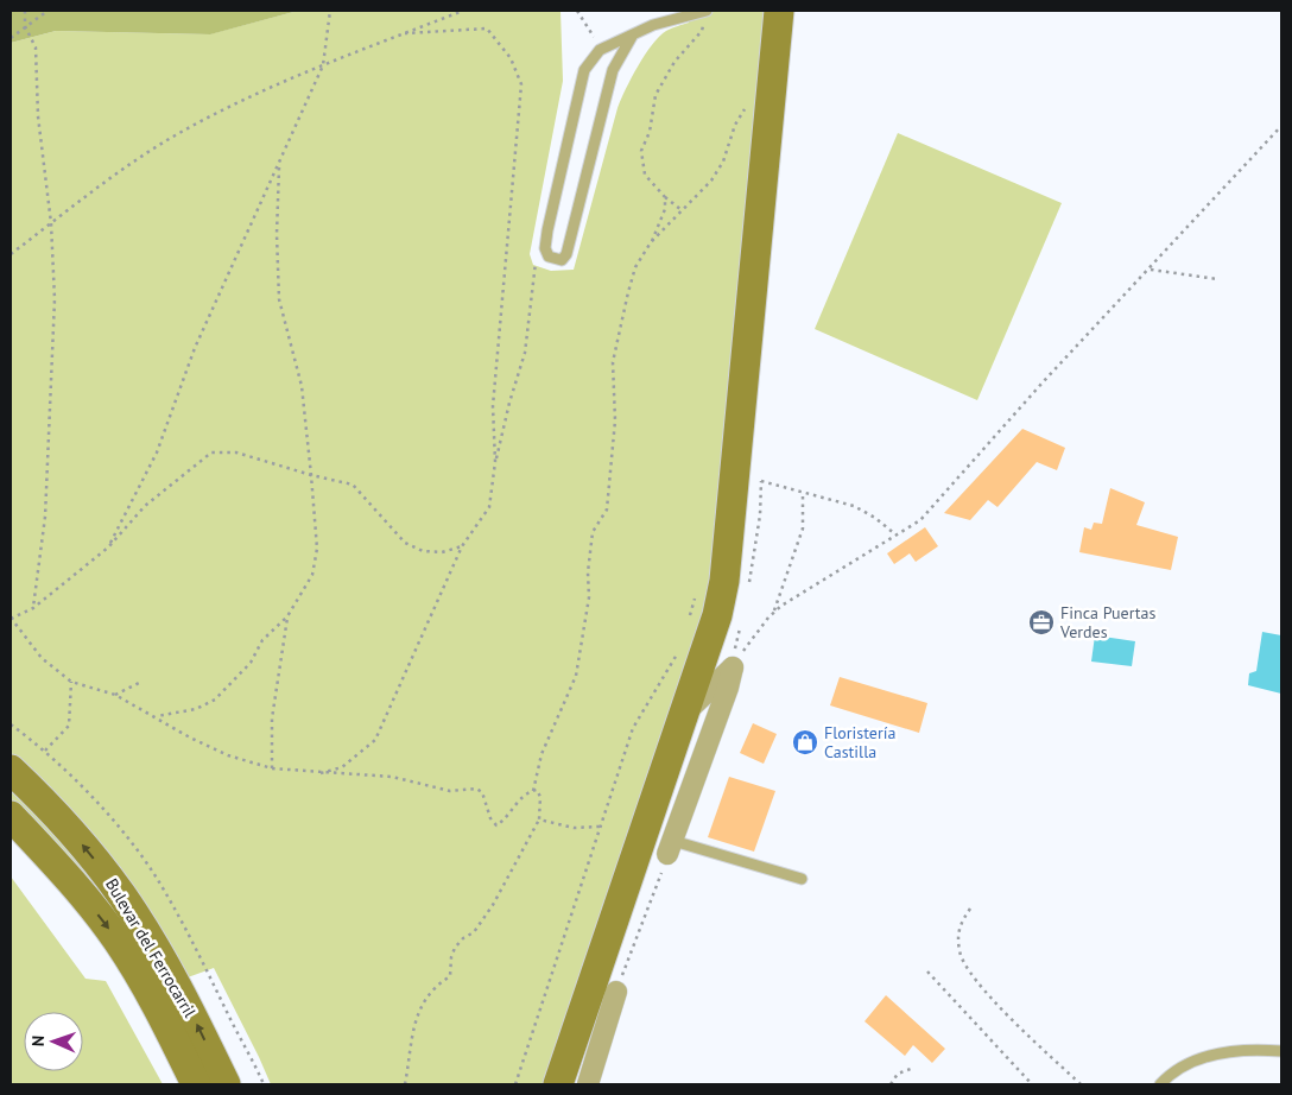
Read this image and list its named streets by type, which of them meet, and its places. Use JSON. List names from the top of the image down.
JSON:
{
  "streets": {
    "main road": ["Bulevar del Ferrocarril"]
  },
  "places": {
    "office": ["Finca Puertas Verdes"],
    "shop": ["Floristería Castilla"]
  },
  "north": "left"
}
